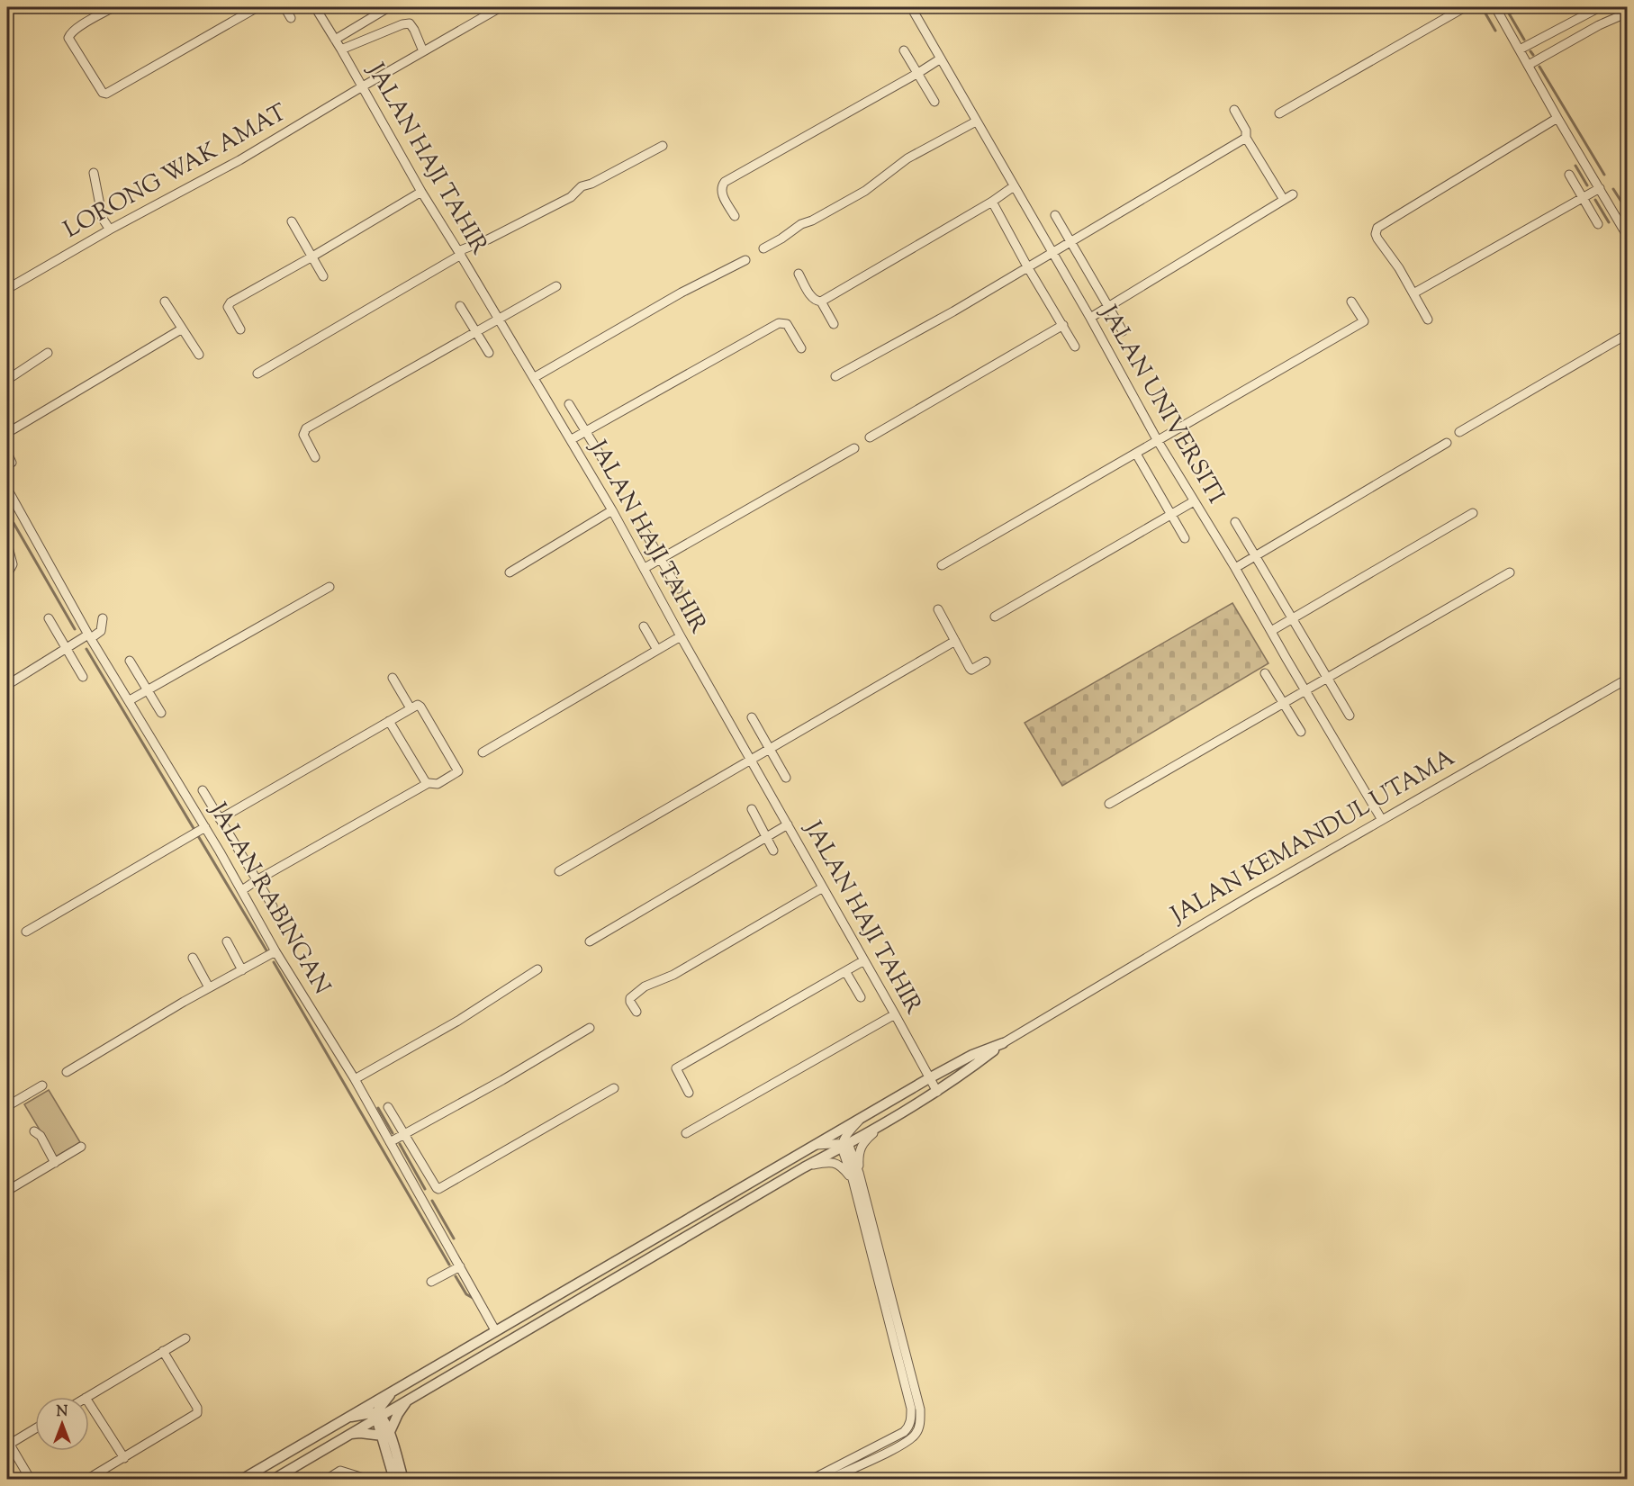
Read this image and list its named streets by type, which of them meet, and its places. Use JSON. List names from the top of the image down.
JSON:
{
  "streets": {
    "street": [
      "JALAN HAJI TAHIR",
      "LORONG WAK AMAT",
      "JALAN UNIVERSITI",
      "JALAN KEMANDUL UTAMA",
      "JALAN RABINGAN"
    ]
  },
  "crossings": [
    ["JALAN HAJI TAHIR", "LORONG WAK AMAT"],
    ["JALAN UNIVERSITI", "JALAN KEMANDUL UTAMA"]
  ],
  "north": "top"
}
